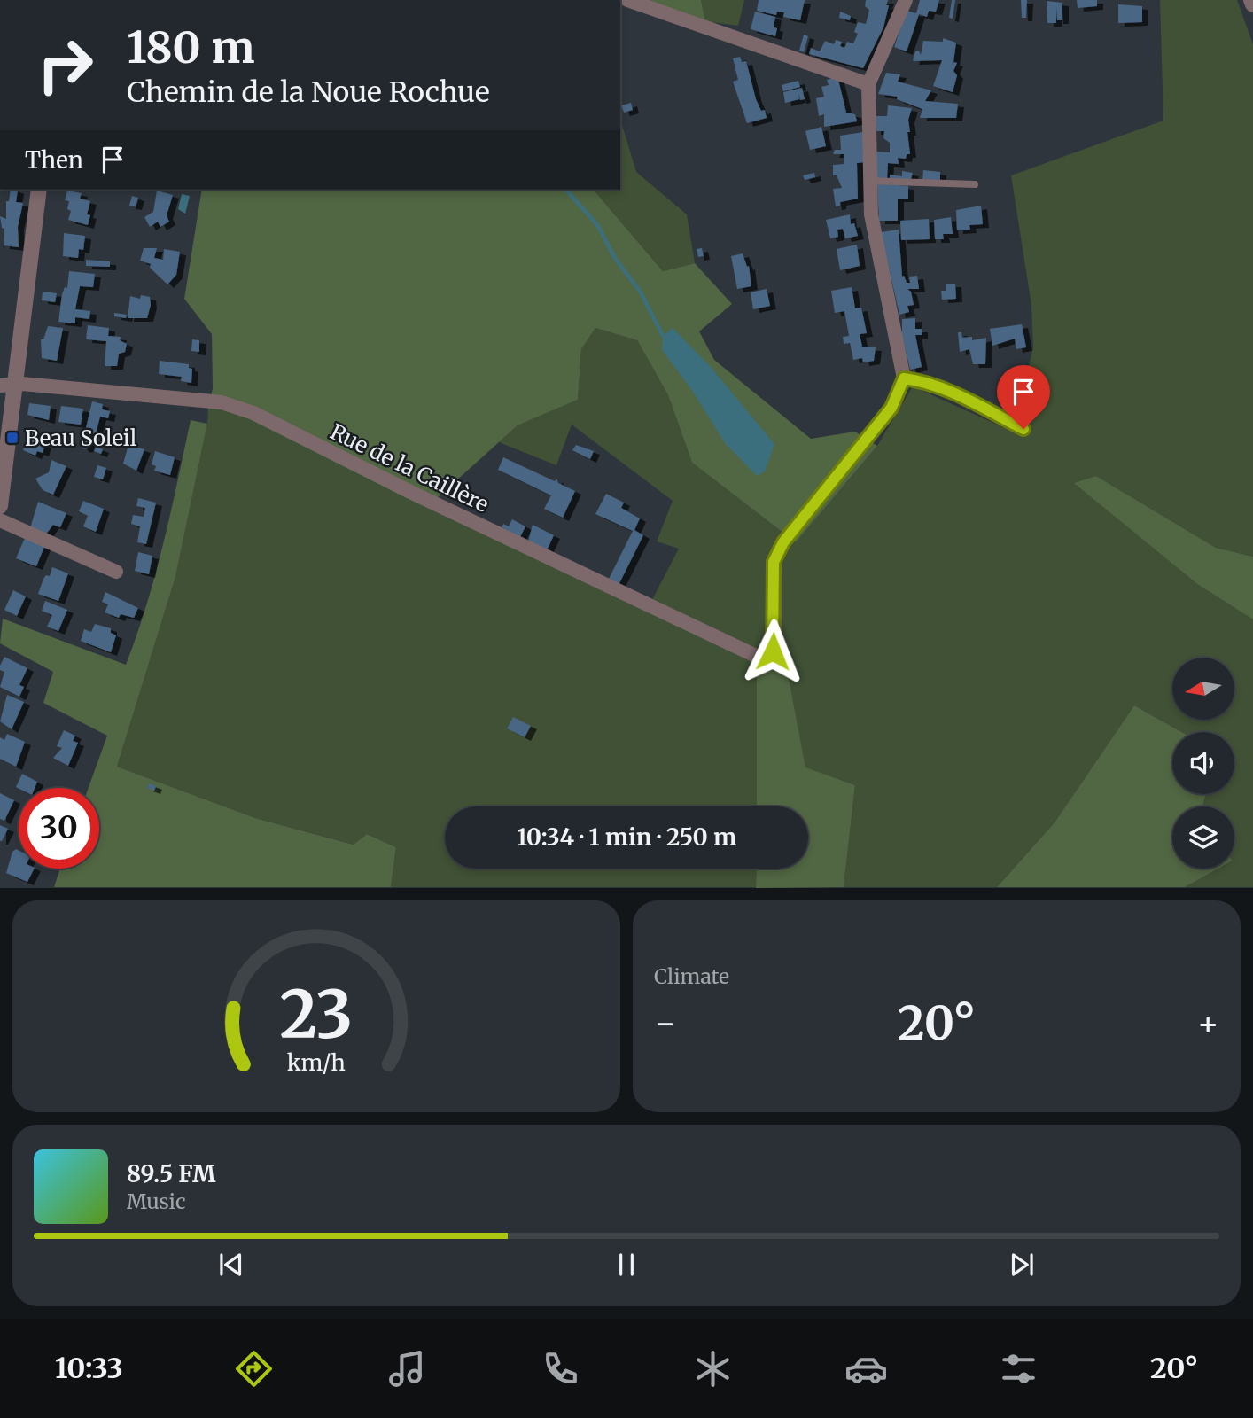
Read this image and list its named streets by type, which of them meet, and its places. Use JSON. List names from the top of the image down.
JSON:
{
  "streets": {
    "street": ["Rue de la Caillère"]
  },
  "places": {
    "transit": ["Beau Soleil"]
  },
  "north": "left",
  "page": {
    "turn": ["180 m", "Chemin de la Noue Rochue"],
    "then": "Then",
    "limit": "30",
    "trip": "10:34 · 1 min · 250 m",
    "tile": "Climate",
    "heat": ["−", "20°", "+"],
    "song": ["89.5 FM", "Music"],
    "tabs": ["10:33", "20°"],
    "gauge": ["23", "km/h"]
  }
}
